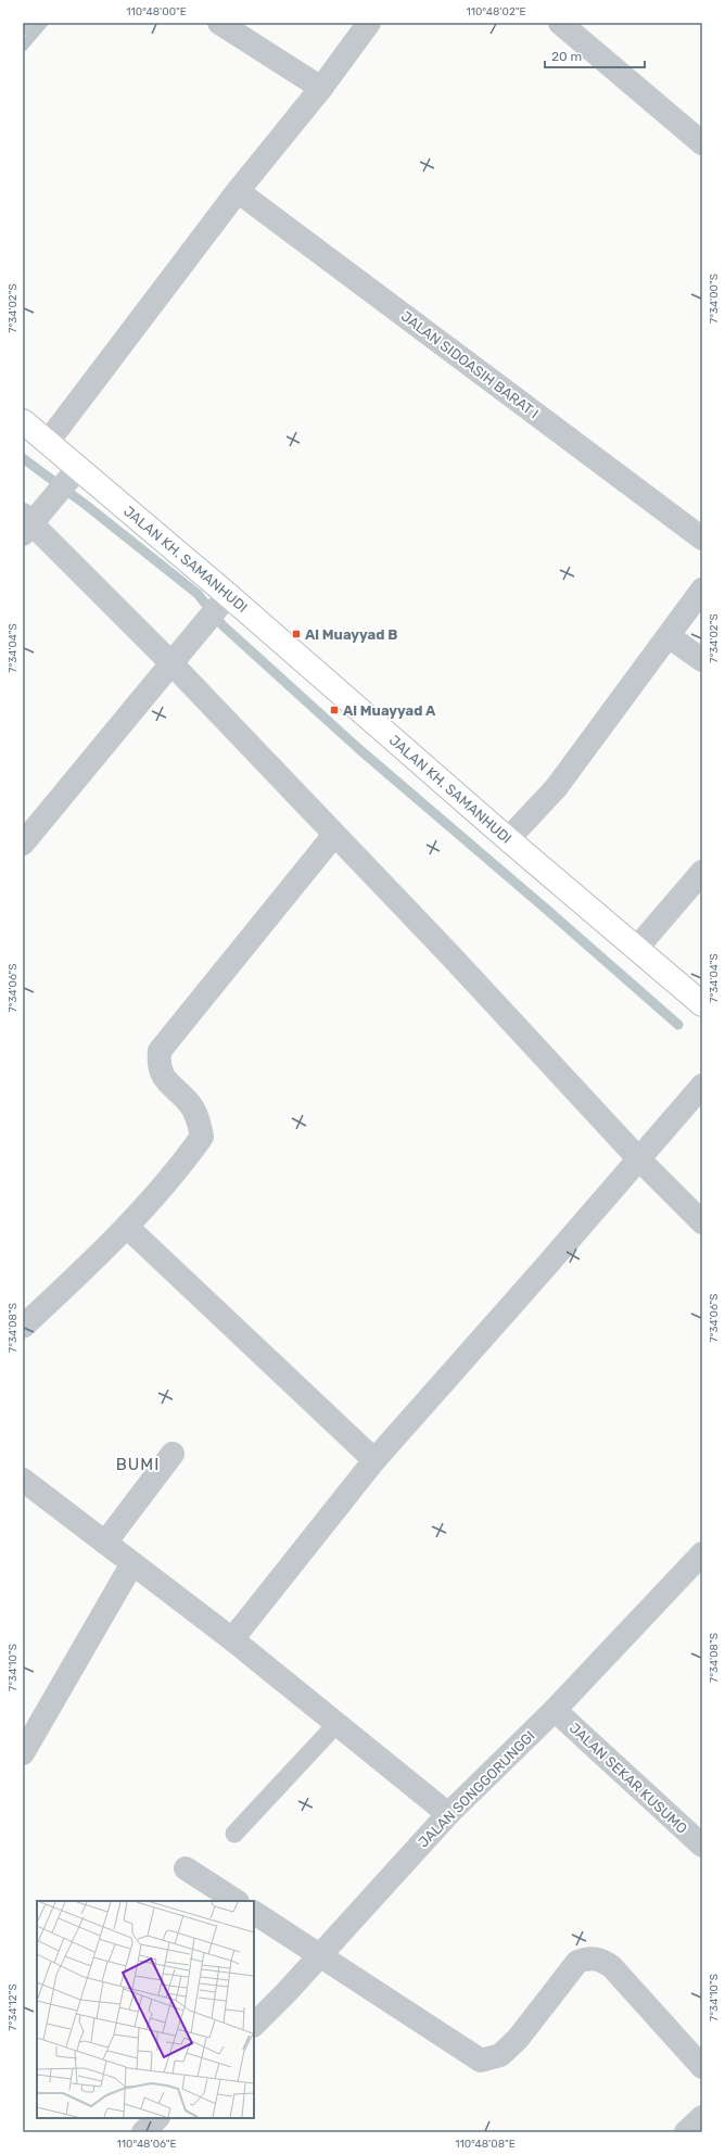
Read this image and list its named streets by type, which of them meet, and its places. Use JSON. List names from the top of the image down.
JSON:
{
  "streets": {
    "main road": ["JALAN KH. SAMANHUDI"],
    "street": ["JALAN SIDOASIH BARAT I", "JALAN SEKAR KUSUMO", "JALAN SONGGORUNGGI"]
  },
  "crossings": [
    ["JALAN SEKAR KUSUMO", "JALAN SONGGORUNGGI"]
  ],
  "districts": ["BUMI"],
  "places": {
    "transit": ["Al Muayyad B", "Al Muayyad A"]
  },
  "scale_bar": "20 m",
  "coordinates": [
    "110°48'00\"E",
    "110°48'02\"E",
    "7°34'00\"S",
    "7°34'02\"S",
    "7°34'04\"S",
    "7°34'06\"S",
    "7°34'08\"S",
    "7°34'10\"S",
    "7°34'12\"S",
    "110°48'06\"E",
    "110°48'08\"E"
  ]
}
